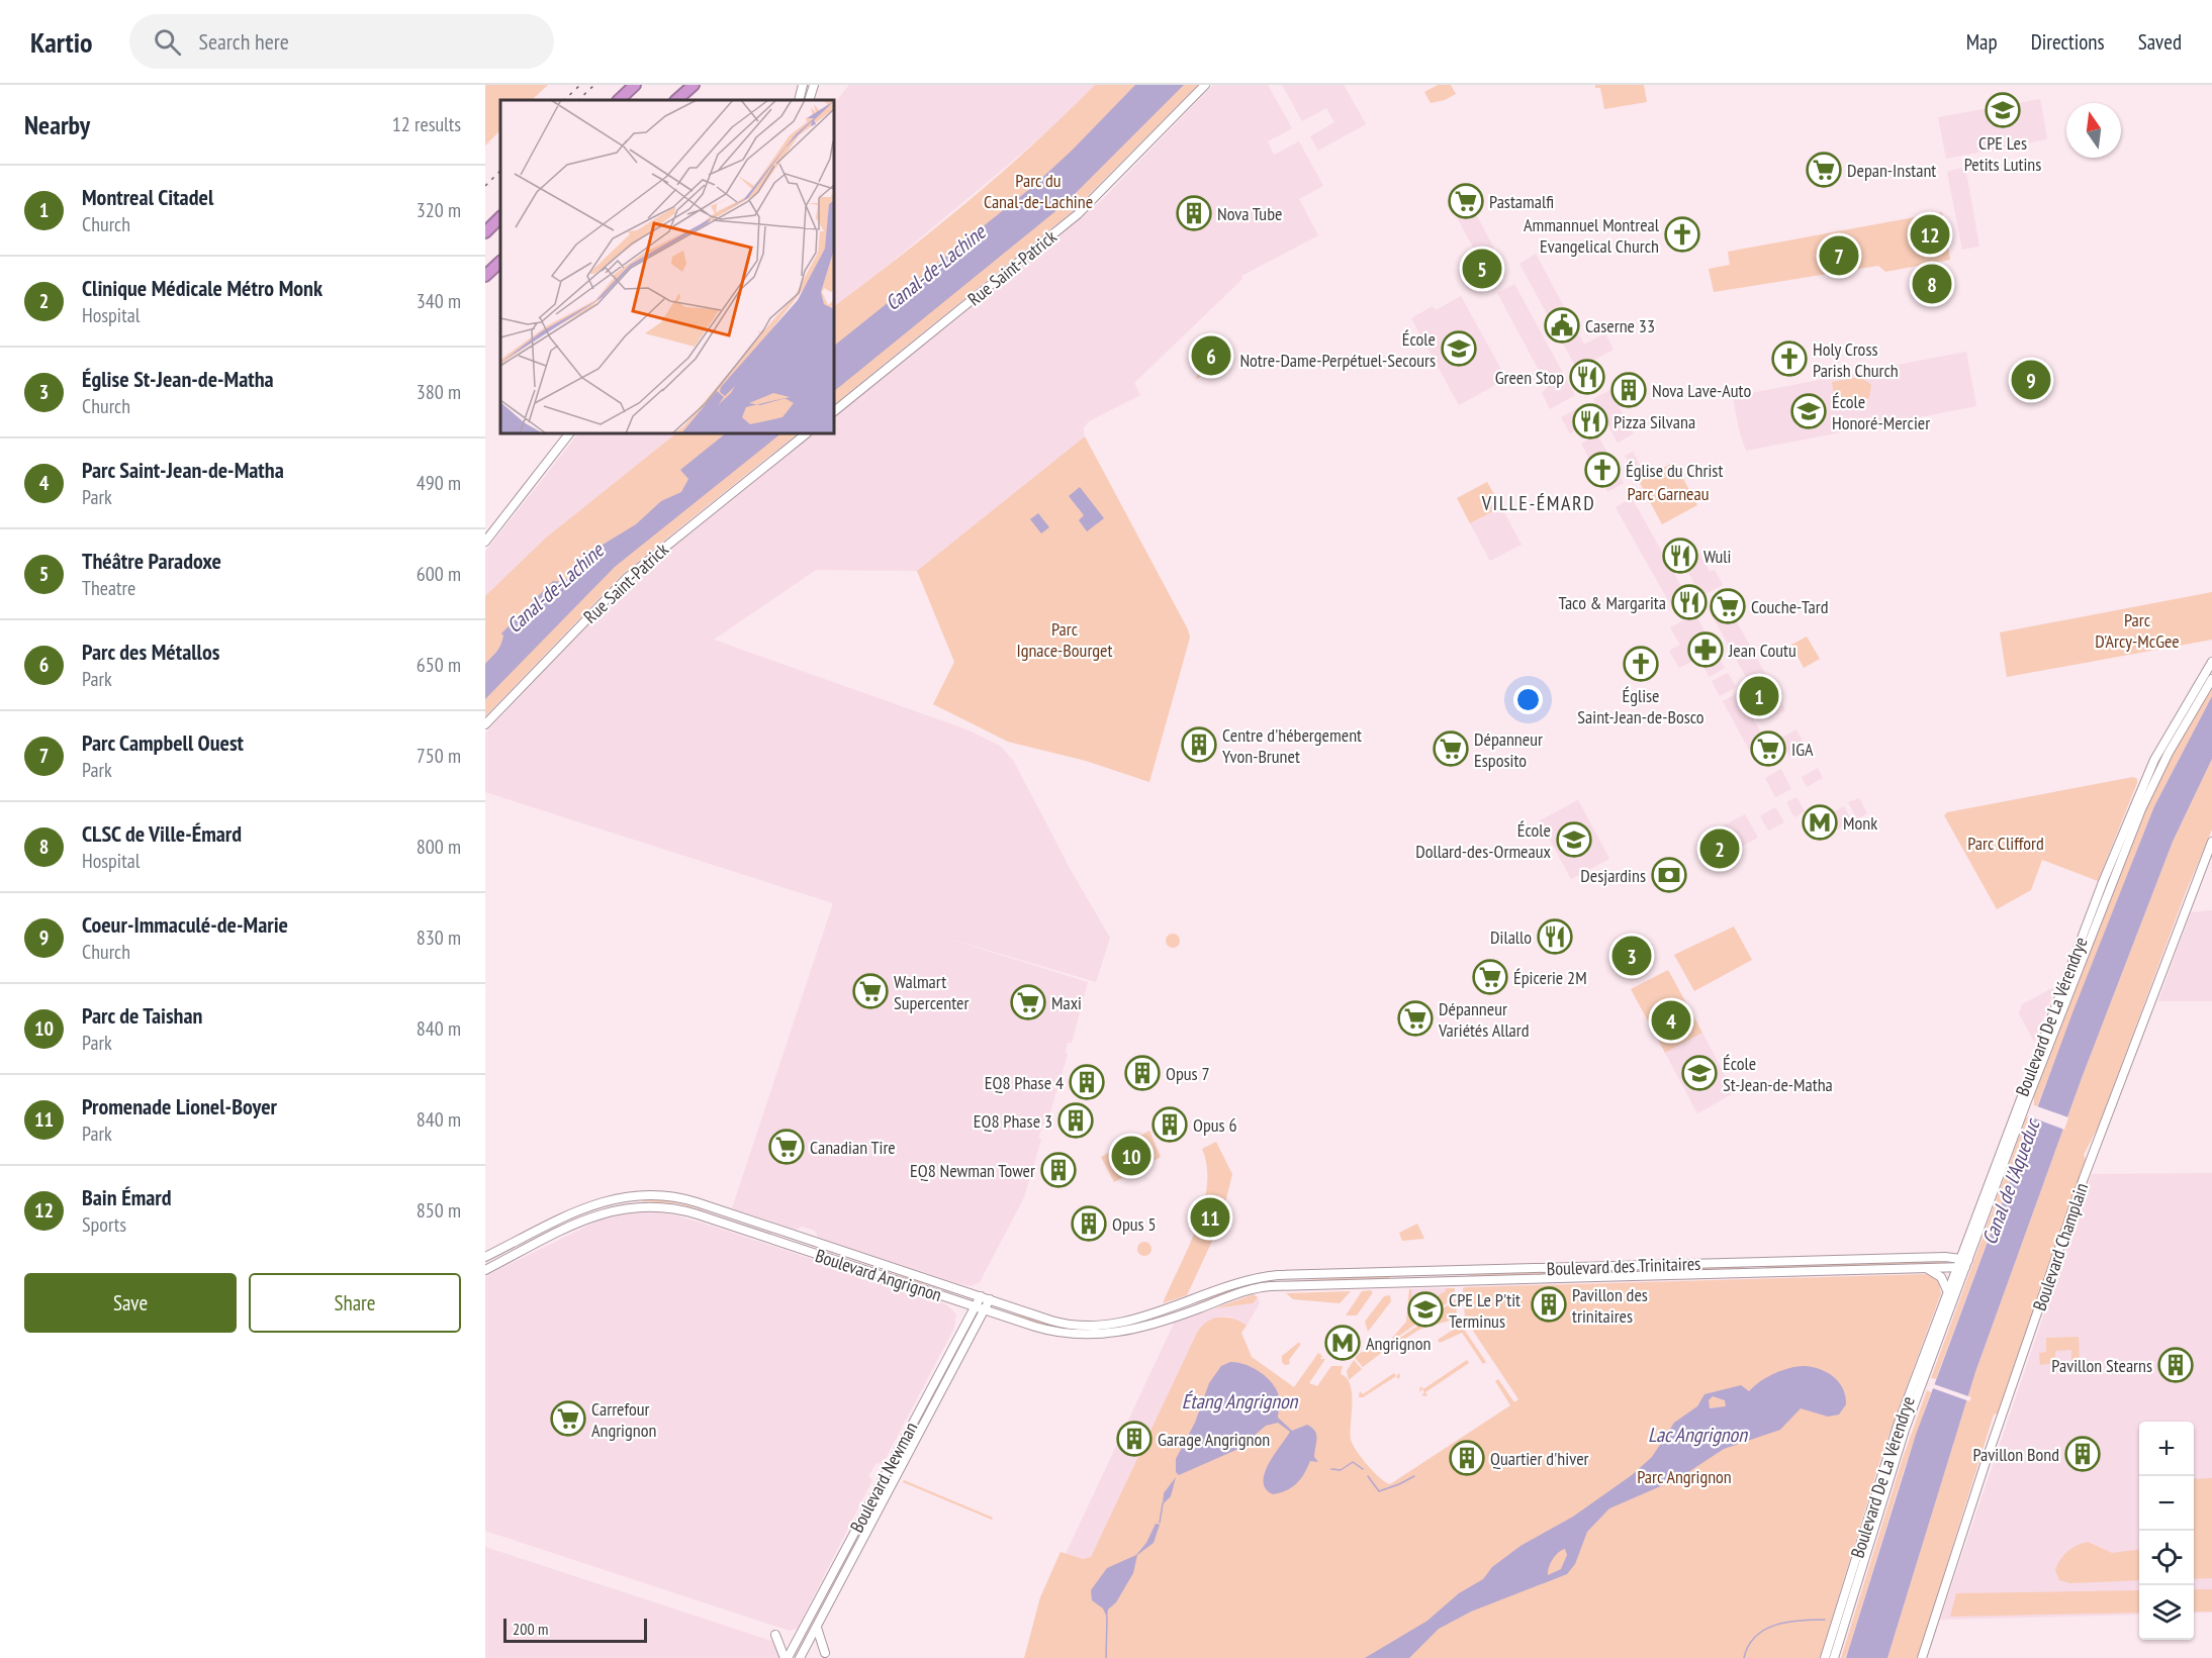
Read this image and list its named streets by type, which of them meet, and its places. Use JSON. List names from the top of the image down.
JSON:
{
  "streets": {
    "main road": [
      "Rue Saint-Patrick",
      "Boulevard De La Vérendrye",
      "Boulevard Champlain",
      "Boulevard des Trinitaires",
      "Boulevard Angrignon",
      "Boulevard Newman"
    ]
  },
  "crossings": [
    ["Boulevard De La Vérendrye", "Boulevard des Trinitaires"],
    ["Boulevard des Trinitaires", "Boulevard Angrignon"],
    ["Boulevard Angrignon", "Boulevard Newman"]
  ],
  "districts": ["VILLE-ÉMARD"],
  "water": [
    "Canal-de-Lachine",
    "Canal de l'Aqueduc",
    "Étang Angrignon",
    "Lac Angrignon"
  ],
  "parks": [
    "Parc du Canal-de-Lachine",
    "Parc Garneau",
    "Parc D'Arcy-McGee",
    "Parc Ignace-Bourget",
    "Parc Clifford",
    "Parc Angrignon"
  ],
  "places": {
    "school or university": [
      "CPE Les Petits Lutins",
      "École Notre-Dame-Perpétuel-Secours",
      "École Honoré-Mercier",
      "École Dollard-des-Ormeaux",
      "École St-Jean-de-Matha",
      "CPE Le P'tit Terminus"
    ],
    "supermarket": [
      "Depan-Instant",
      "Pastamalfi",
      "Couche-Tard",
      "Dépanneur Esposito",
      "IGA",
      "Épicerie 2M",
      "Walmart Supercenter",
      "Maxi",
      "Dépanneur Variétés Allard",
      "Canadian Tire",
      "Carrefour Angrignon"
    ],
    "building": [
      "Nova Tube",
      "Nova Lave-Auto",
      "Centre d'hébergement Yvon-Brunet",
      "Opus 7",
      "EQ8 Phase 4",
      "EQ8 Phase 3",
      "Opus 6",
      "EQ8 Newman Tower",
      "Opus 5",
      "Pavillon des trinitaires",
      "Pavillon Stearns",
      "Garage Angrignon",
      "Pavillon Bond",
      "Quartier d'hiver"
    ],
    "church": [
      "Ammannuel Montreal Evangelical Church",
      "Holy Cross Parish Church",
      "Église du Christ",
      "Église Saint-Jean-de-Bosco"
    ],
    "public building": ["Caserne 33"],
    "restaurant": [
      "Green Stop",
      "Pizza Silvana",
      "Wuli",
      "Taco & Margarita",
      "Dilallo"
    ],
    "pharmacy": ["Jean Coutu"],
    "metro station": ["Monk", "Angrignon"],
    "bank": ["Desjardins"]
  },
  "scale_bar": "200 m",
  "north": "top",
  "page": {
    "header": "Kartio",
    "search": "Search here",
    "nav": ["Map", "Directions", "Saved"],
    "heading": ["Nearby", "12 results"],
    "list": [
      {
        "mark": "1",
        "name": "Montreal Citadel",
        "note": "Church",
        "value": "320 m"
      },
      {
        "mark": "2",
        "name": "Clinique Médicale Métro Monk",
        "note": "Hospital",
        "value": "340 m"
      },
      {
        "mark": "3",
        "name": "Église St-Jean-de-Matha",
        "note": "Church",
        "value": "380 m"
      },
      {
        "mark": "4",
        "name": "Parc Saint-Jean-de-Matha",
        "note": "Park",
        "value": "490 m"
      },
      {
        "mark": "5",
        "name": "Théâtre Paradoxe",
        "note": "Theatre",
        "value": "600 m"
      },
      {
        "mark": "6",
        "name": "Parc des Métallos",
        "note": "Park",
        "value": "650 m"
      },
      {
        "mark": "7",
        "name": "Parc Campbell Ouest",
        "note": "Park",
        "value": "750 m"
      },
      {
        "mark": "8",
        "name": "CLSC de Ville-Émard",
        "note": "Hospital",
        "value": "800 m"
      },
      {
        "mark": "9",
        "name": "Coeur-Immaculé-de-Marie",
        "note": "Church",
        "value": "830 m"
      },
      {
        "mark": "10",
        "name": "Parc de Taishan",
        "note": "Park",
        "value": "840 m"
      },
      {
        "mark": "11",
        "name": "Promenade Lionel-Boyer",
        "note": "Park",
        "value": "840 m"
      },
      {
        "mark": "12",
        "name": "Bain Émard",
        "note": "Sports",
        "value": "850 m"
      }
    ],
    "pins": [
      "12",
      "7",
      "5",
      "8",
      "6",
      "9",
      "1",
      "2",
      "3",
      "4",
      "10",
      "11"
    ],
    "buttons": ["Save", "Share"],
    "map_buttons": ["+", "−"],
    "scale": "200 m"
  }
}
